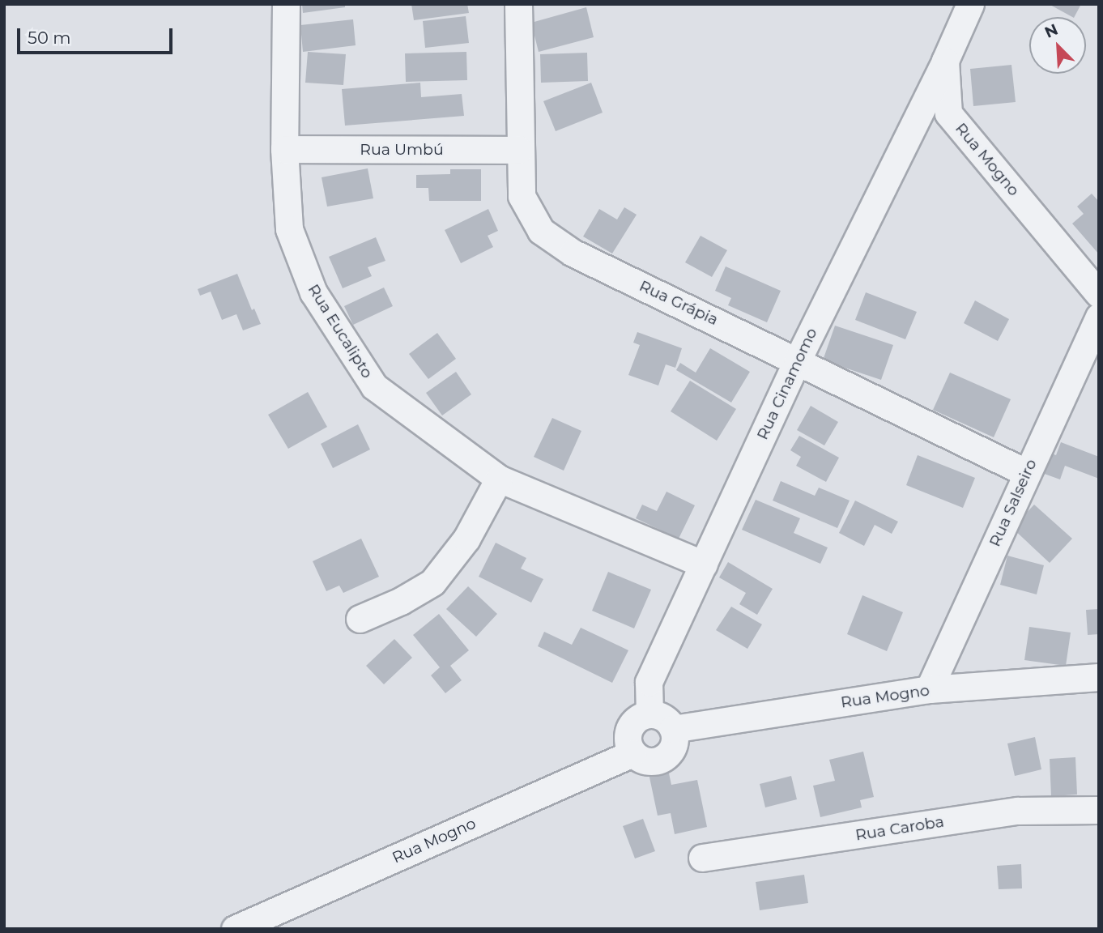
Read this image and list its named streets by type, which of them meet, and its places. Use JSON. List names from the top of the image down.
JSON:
{
  "streets": {
    "street": [
      "Rua Umbú",
      "Rua Mogno",
      "Rua Grápia",
      "Rua Eucalipto",
      "Rua Cinamomo",
      "Rua Salseiro",
      "Rua Caroba"
    ]
  },
  "crossings": [
    ["Rua Umbú", "Rua Grápia"],
    ["Rua Umbú", "Rua Eucalipto"],
    ["Rua Mogno", "Rua Cinamomo"],
    ["Rua Mogno", "Rua Salseiro"],
    ["Rua Grápia", "Rua Cinamomo"],
    ["Rua Grápia", "Rua Salseiro"],
    ["Rua Eucalipto", "Rua Cinamomo"]
  ],
  "scale_bar": "50 m",
  "north": "top left"
}
